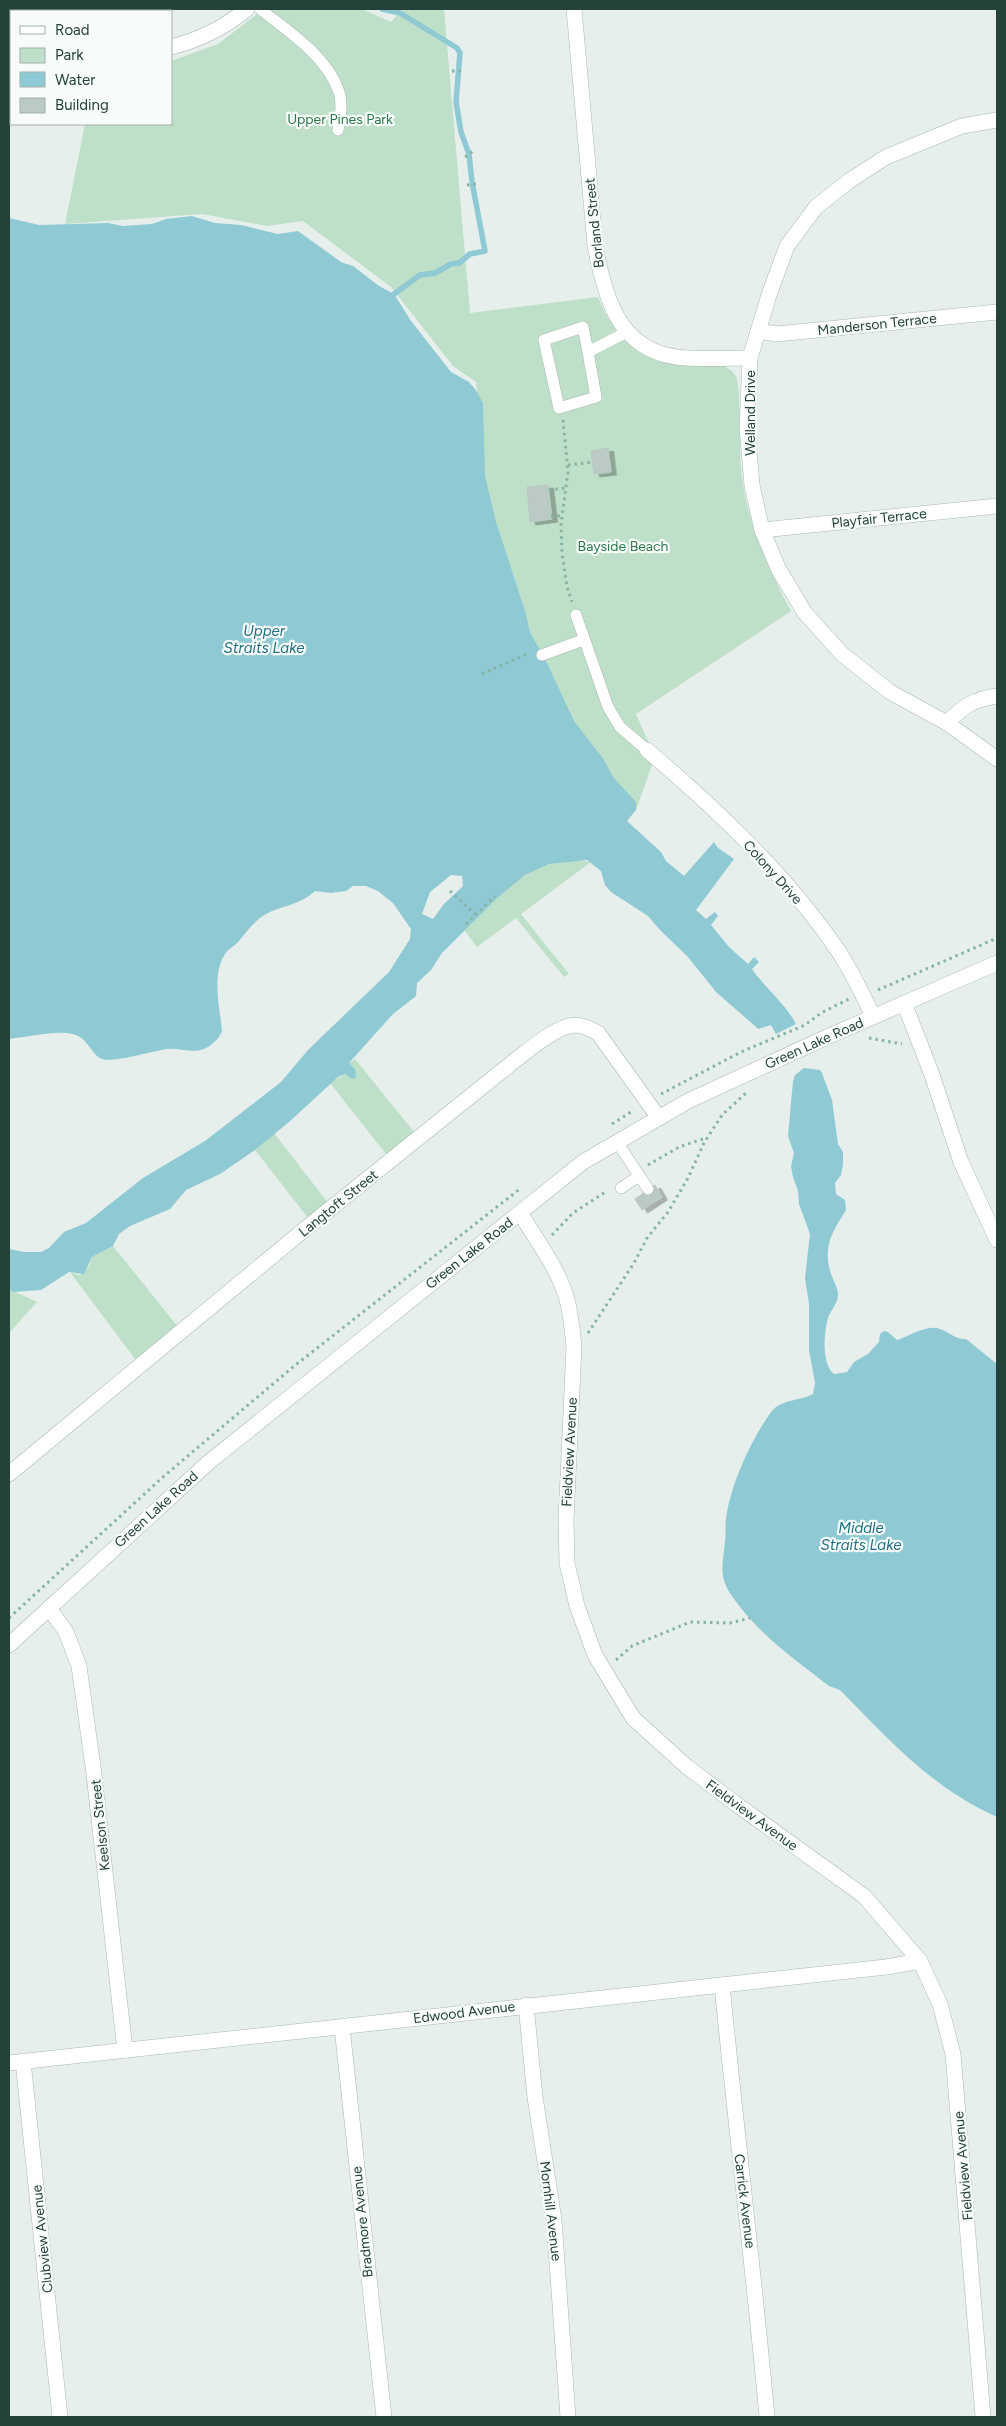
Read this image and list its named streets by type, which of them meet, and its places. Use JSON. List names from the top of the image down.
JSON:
{
  "streets": {
    "street": [
      "Borland Street",
      "Manderson Terrace",
      "Welland Drive",
      "Playfair Terrace",
      "Colony Drive",
      "Green Lake Road",
      "Langtoft Street",
      "Fieldview Avenue",
      "Keelson Street",
      "Edwood Avenue",
      "Carrick Avenue",
      "Mornhill Avenue",
      "Bradmore Avenue",
      "Clubview Avenue"
    ]
  },
  "crossings": [
    ["Borland Street", "Welland Drive"],
    ["Manderson Terrace", "Welland Drive"],
    ["Welland Drive", "Playfair Terrace"],
    ["Colony Drive", "Green Lake Road"],
    ["Green Lake Road", "Langtoft Street"],
    ["Green Lake Road", "Fieldview Avenue"],
    ["Green Lake Road", "Keelson Street"],
    ["Fieldview Avenue", "Edwood Avenue"],
    ["Keelson Street", "Edwood Avenue"],
    ["Edwood Avenue", "Carrick Avenue"],
    ["Edwood Avenue", "Mornhill Avenue"],
    ["Edwood Avenue", "Bradmore Avenue"],
    ["Edwood Avenue", "Clubview Avenue"]
  ],
  "water": ["Upper Straits Lake", "Middle Straits Lake"],
  "parks": ["Upper Pines Park", "Bayside Beach"],
  "legend": [
    "Road",
    "Park",
    "Water",
    "Building"
  ]
}
